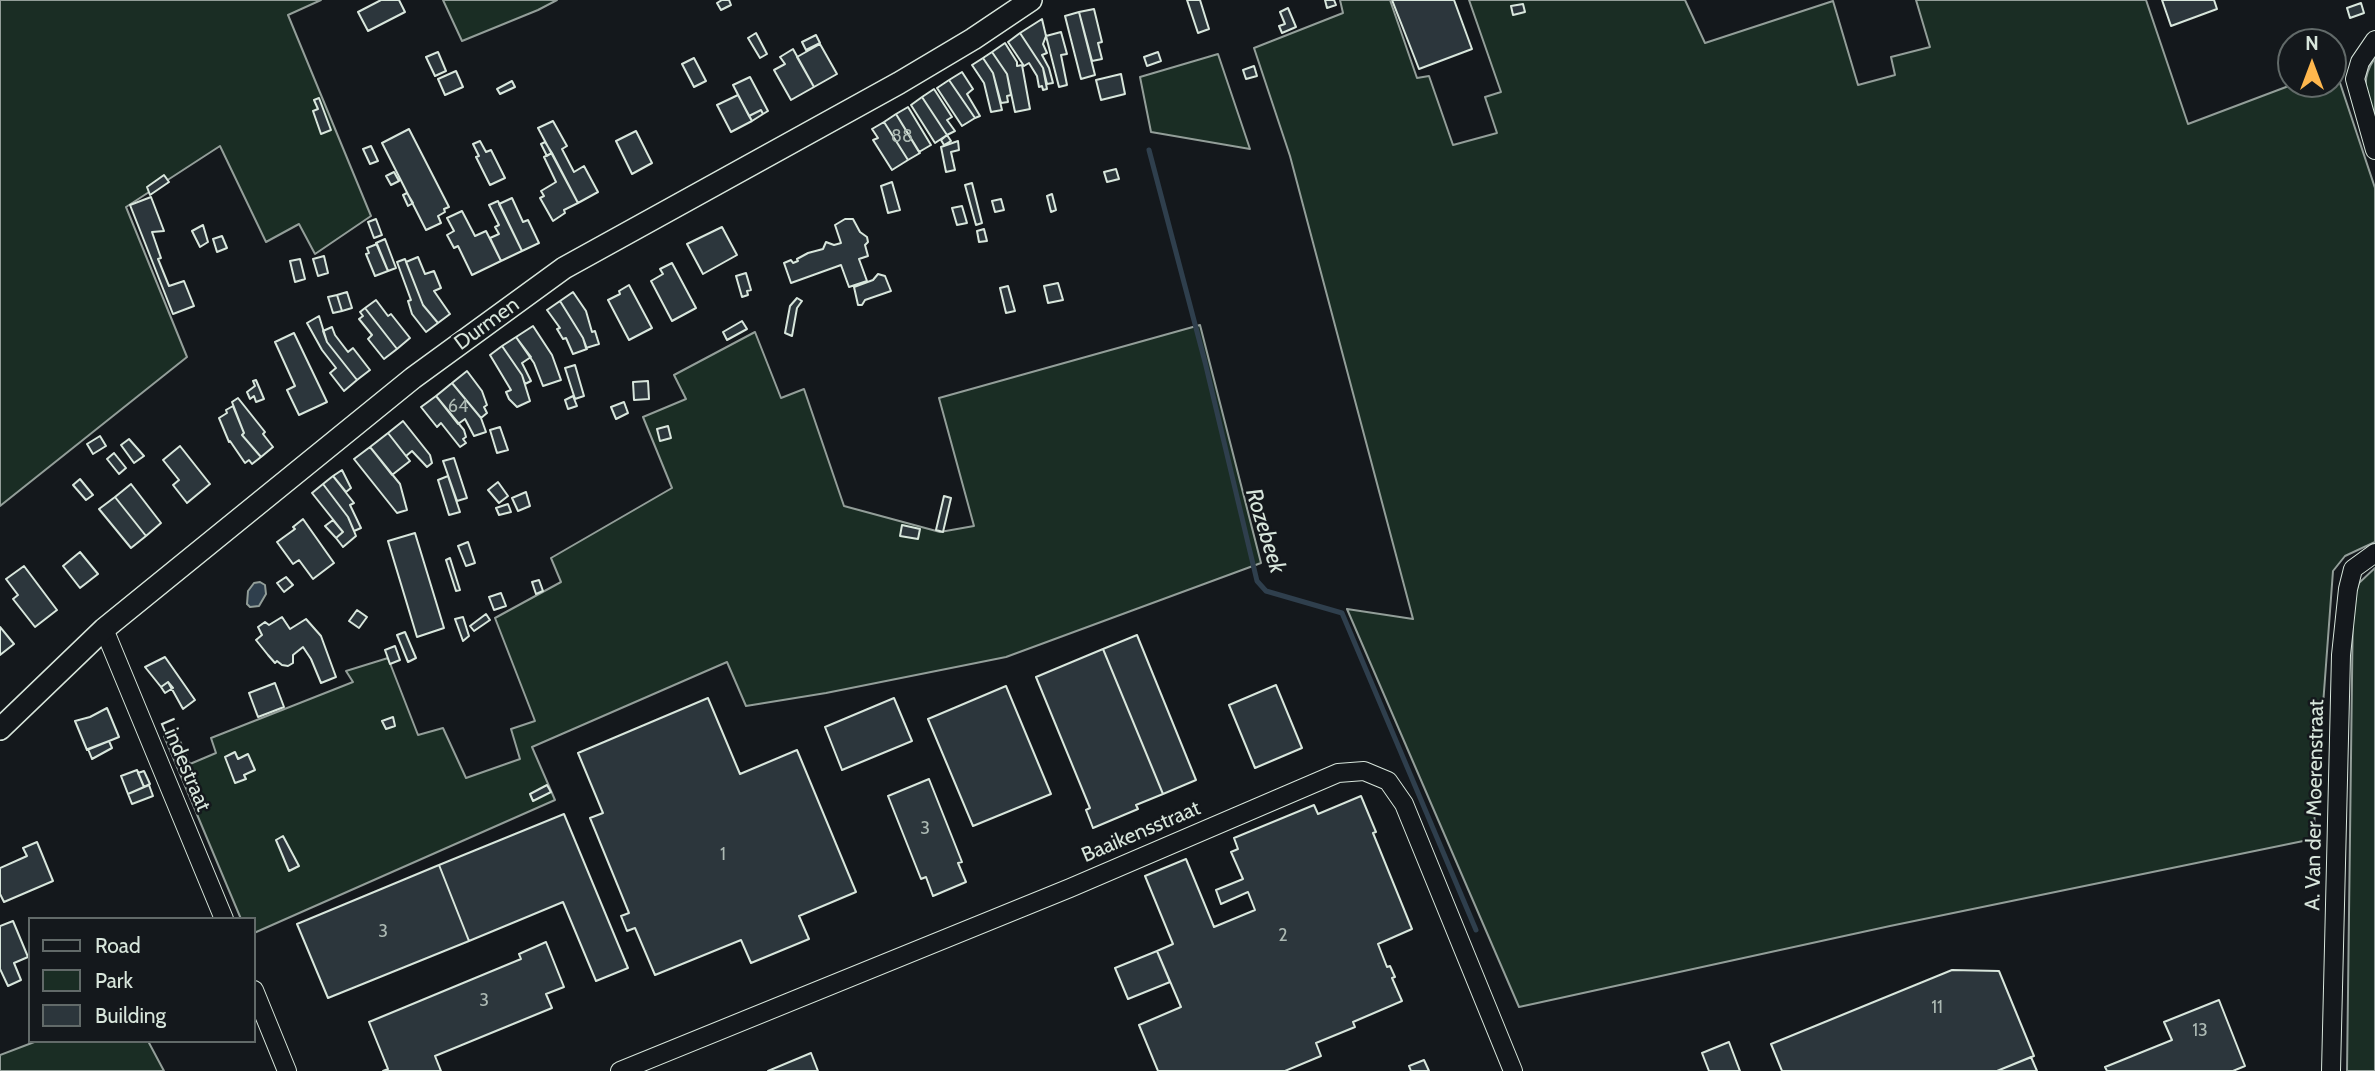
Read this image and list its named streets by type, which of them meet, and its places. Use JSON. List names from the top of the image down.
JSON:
{
  "streets": {
    "street": [
      "Durmen",
      "Lindestraat",
      "A. Van der Moerenstraat",
      "Baaikensstraat"
    ]
  },
  "crossings": [
    ["Durmen", "Lindestraat"]
  ],
  "water": ["Rozebeek"],
  "house_numbers": [
    "88",
    "64",
    "3",
    "1",
    "3",
    "2",
    "3",
    "11",
    "13"
  ],
  "legend": ["Road", "Park", "Building"],
  "north": "top"
}
